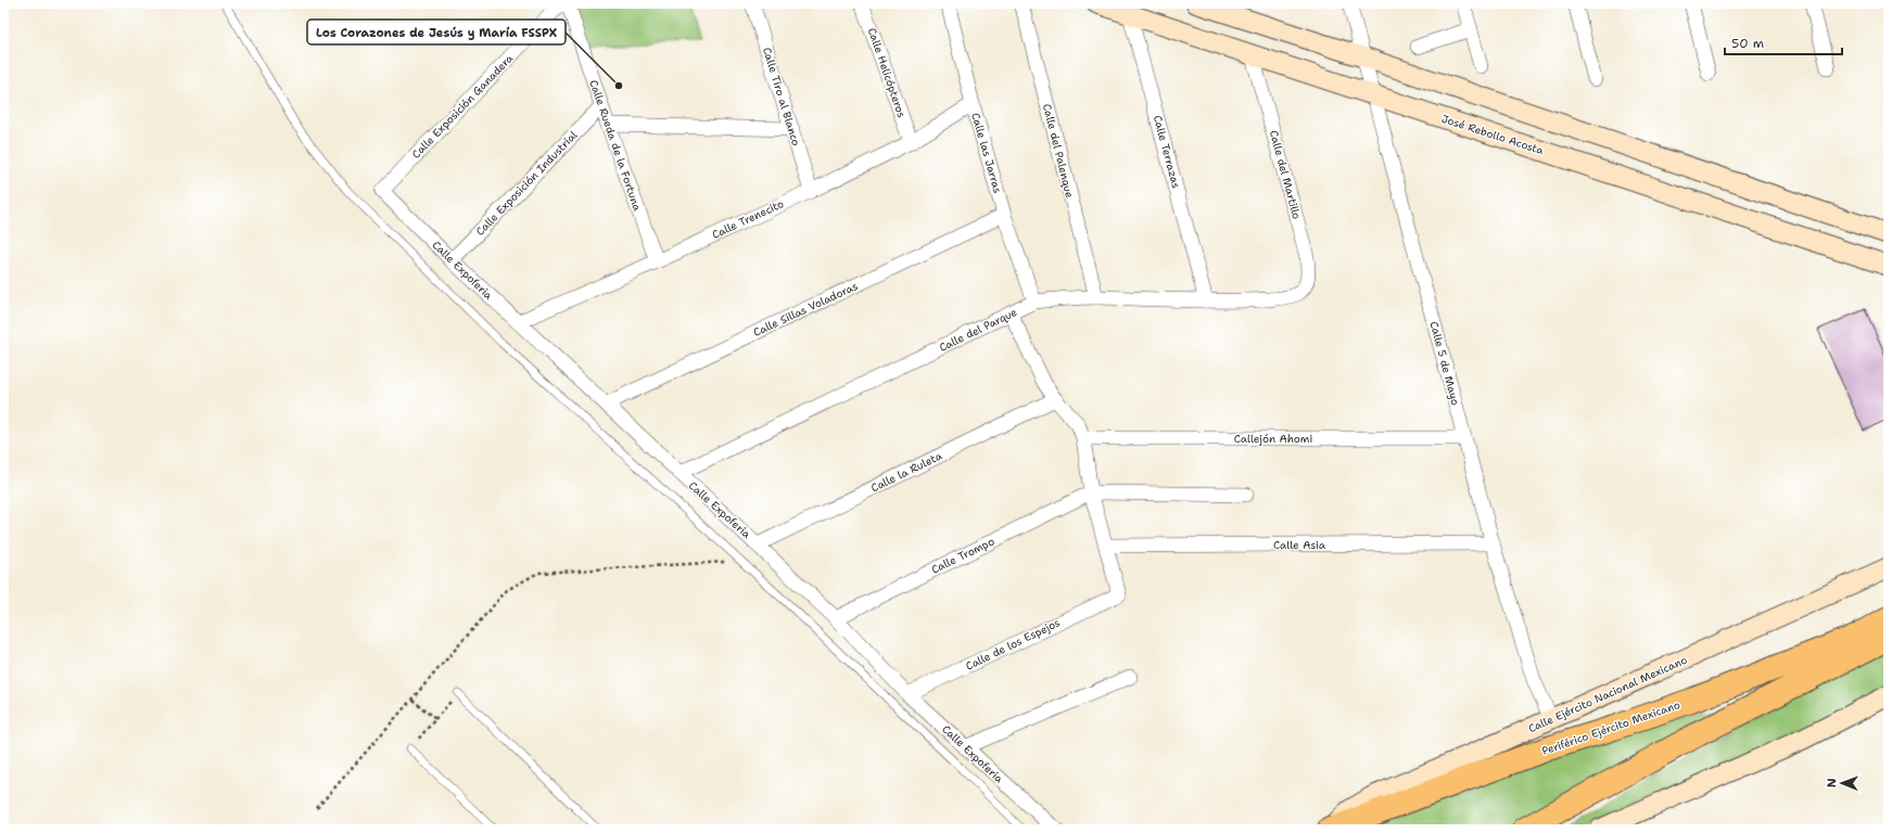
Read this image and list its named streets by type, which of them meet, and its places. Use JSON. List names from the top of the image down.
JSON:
{
  "streets": {
    "highway": ["Periférico Ejército Mexicano"],
    "main road": ["José Rebollo Acosta", "Calle Ejército Nacional Mexicano"],
    "street": [
      "Calle Helicópteros",
      "Calle Tiro al Blanco",
      "Calle Exposición Ganadera",
      "Calle Rueda de la Fortuna",
      "Calle del Palenque",
      "Calle Terrazas",
      "Calle las Jarras",
      "Calle del Martillo",
      "Calle Exposición Industrial",
      "Calle Trenecito",
      "Calle Expoferia",
      "Calle Sillas Voladoras",
      "Calle del Parque",
      "Calle 5 de Mayo",
      "Callejón Ahomi",
      "Calle la Ruleta",
      "Calle Asia",
      "Calle Trompo",
      "Calle de los Espejos"
    ]
  },
  "crossings": [
    ["Calle Helicópteros", "Calle Trenecito"],
    ["Calle Tiro al Blanco", "Calle Trenecito"],
    ["Calle Exposición Ganadera", "Calle Expoferia"],
    ["José Rebollo Acosta", "Calle Terrazas"],
    ["José Rebollo Acosta", "Calle del Martillo"],
    ["José Rebollo Acosta", "Calle 5 de Mayo"],
    ["Calle Rueda de la Fortuna", "Calle Exposición Industrial"],
    ["Calle Rueda de la Fortuna", "Calle Trenecito"],
    ["Calle del Palenque", "Calle del Parque"],
    ["Calle Terrazas", "Calle del Parque"],
    ["Calle las Jarras", "Calle Trenecito"],
    ["Calle las Jarras", "Calle Sillas Voladoras"],
    ["Calle las Jarras", "Calle del Parque"],
    ["Calle del Martillo", "Calle del Parque"],
    ["Calle Exposición Industrial", "Calle Expoferia"],
    ["Calle Trenecito", "Calle Expoferia"],
    ["Calle Expoferia", "Calle Sillas Voladoras"],
    ["Calle Expoferia", "Calle del Parque"],
    ["Calle Expoferia", "Calle la Ruleta"],
    ["Calle Expoferia", "Calle Trompo"],
    ["Calle Expoferia", "Calle de los Espejos"],
    ["Calle 5 de Mayo", "Callejón Ahomi"],
    ["Calle 5 de Mayo", "Calle Asia"],
    ["Calle 5 de Mayo", "Calle Ejército Nacional Mexicano"],
    ["Calle Asia", "Calle de los Espejos"],
    ["Calle Ejército Nacional Mexicano", "Periférico Ejército Mexicano"]
  ],
  "places": ["Los Corazones de Jesús y María FSSPX"],
  "scale_bar": "50 m",
  "north": "left"
}
